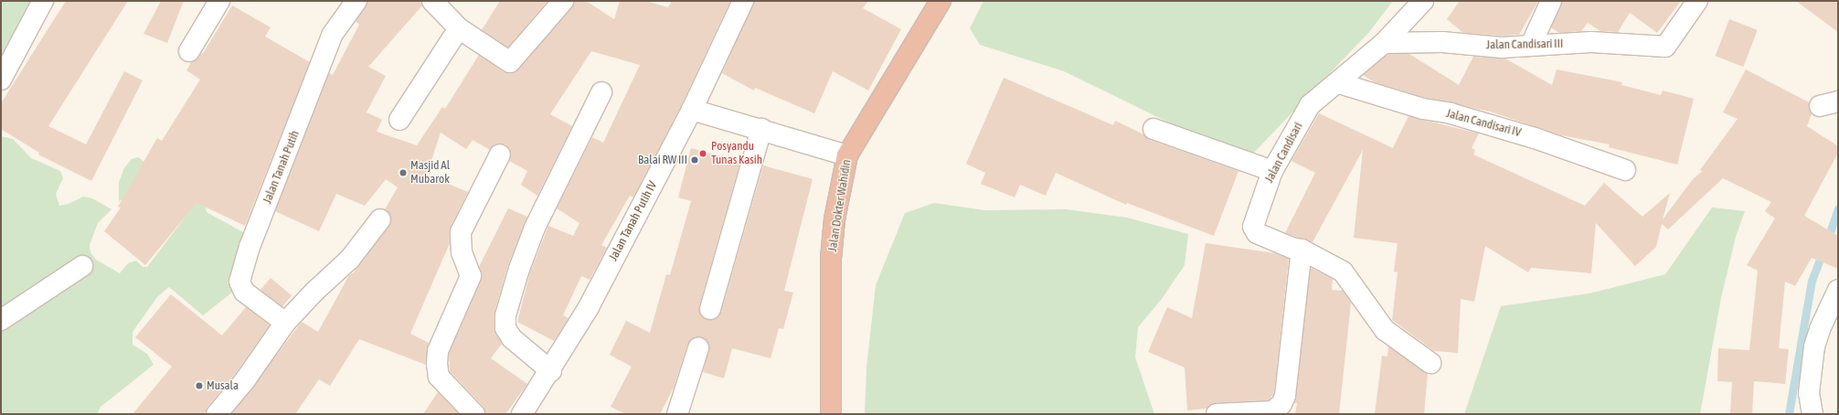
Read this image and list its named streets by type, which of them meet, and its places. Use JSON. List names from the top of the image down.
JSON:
{
  "streets": {
    "highway": ["Jalan Dokter Wahidin"],
    "street": [
      "Jalan Candisari III",
      "Jalan Candisari IV",
      "Jalan Candisari",
      "Jalan Tanah Putih",
      "Jalan Tanah Putih IV"
    ]
  },
  "crossings": [
    ["Jalan Candisari III", "Jalan Candisari"],
    ["Jalan Candisari IV", "Jalan Candisari"]
  ],
  "places": [
    "Posyandu Tunas Kasih",
    "Balai RW III",
    "Masjid Al Mubarok",
    "Musala"
  ]
}
